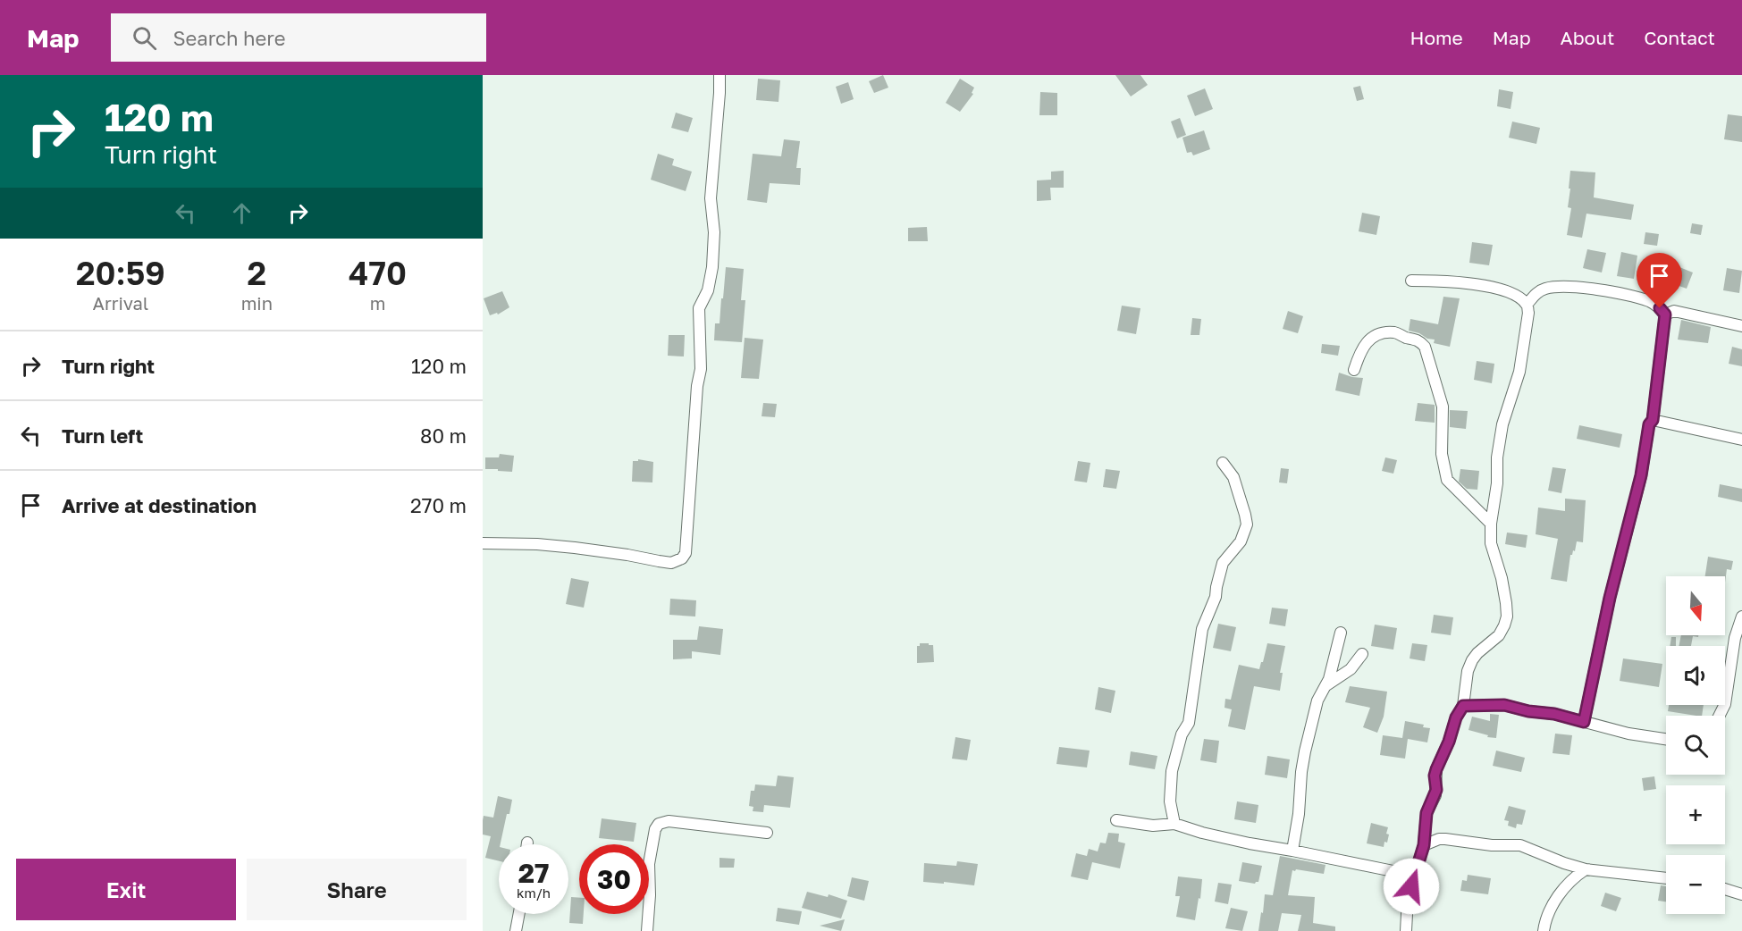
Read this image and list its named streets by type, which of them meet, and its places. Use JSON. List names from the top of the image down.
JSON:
{
  "north": "bottom",
  "page": {
    "header": "Map",
    "search": "Search here",
    "nav": [
      "Home",
      "Map",
      "About",
      "Contact"
    ],
    "turn": ["120 m", "Turn right"],
    "eta": [
      "20:59",
      "Arrival",
      "2",
      "min",
      "470",
      "m"
    ],
    "list": [
      {
        "name": "Turn right",
        "value": "120 m"
      },
      {
        "name": "Turn left",
        "value": "80 m"
      },
      {
        "name": "Arrive at destination",
        "value": "270 m"
      }
    ],
    "map_buttons": ["+", "−"],
    "speed": "27 km/h",
    "limit": "30",
    "buttons": ["Exit", "Share"]
  }
}
